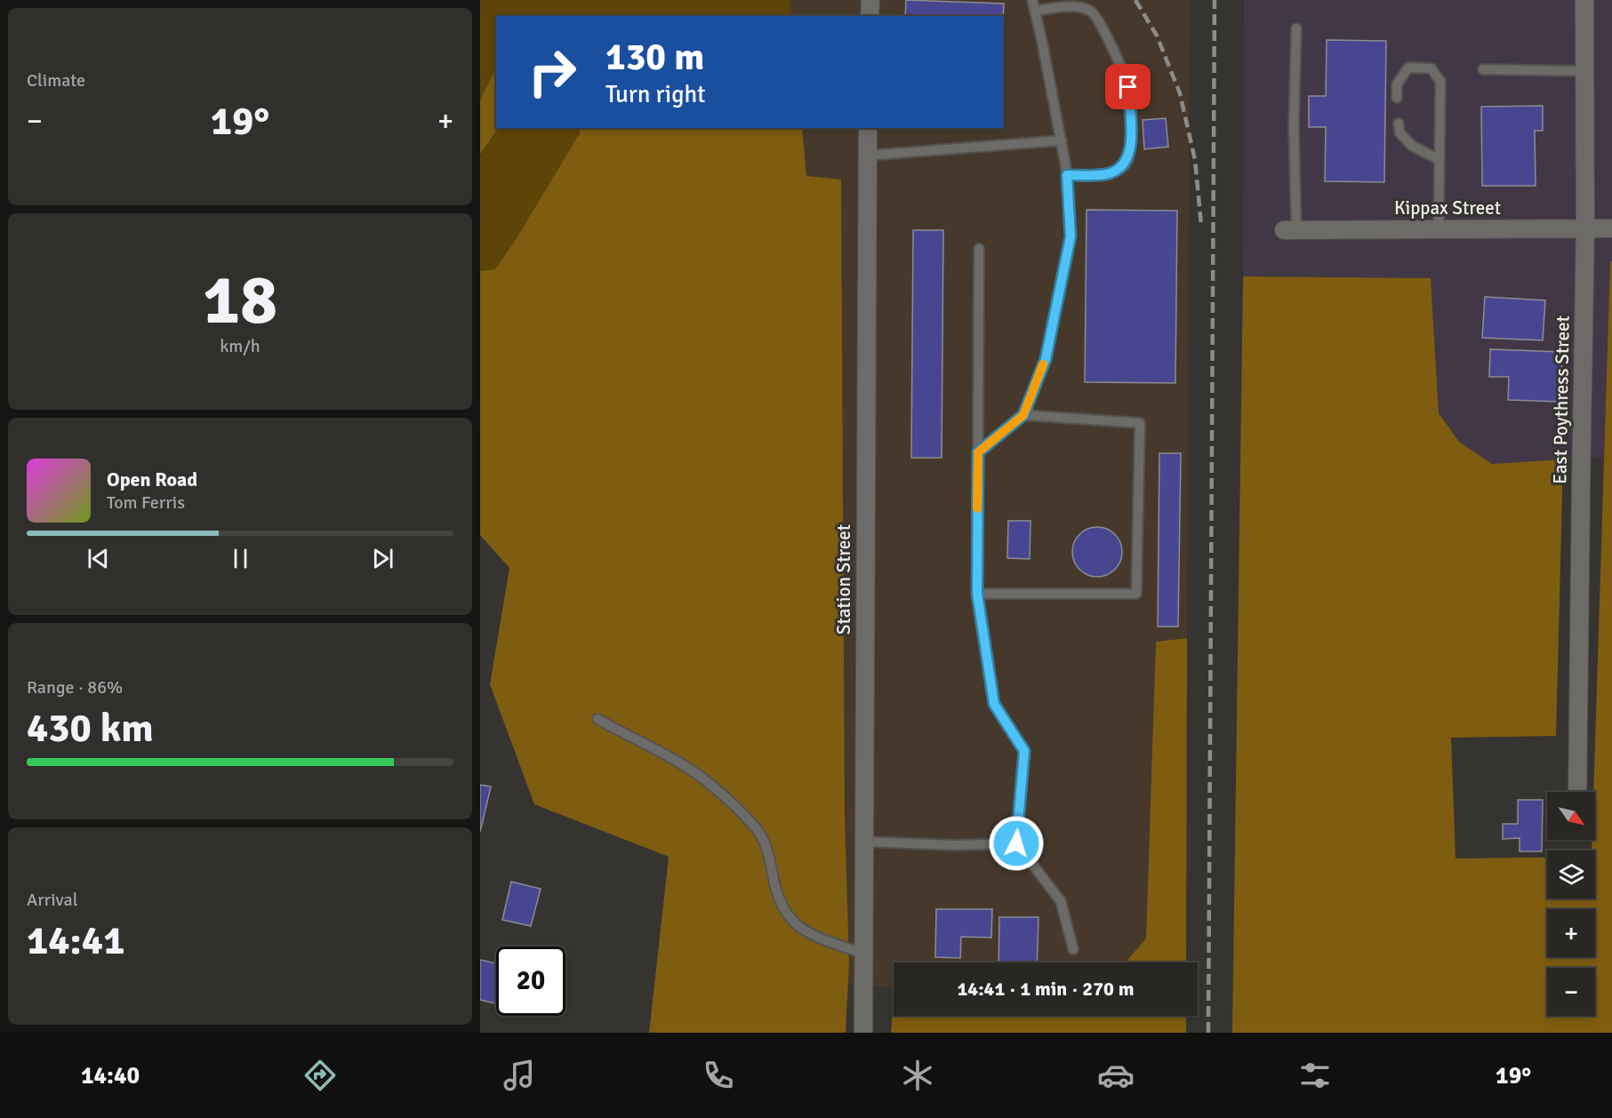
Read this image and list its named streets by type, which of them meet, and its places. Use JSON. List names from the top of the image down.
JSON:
{
  "streets": {
    "street": ["Kippax Street", "East Poythress Street", "Station Street"]
  },
  "crossings": [
    ["Kippax Street", "East Poythress Street"]
  ],
  "north": "bottom right",
  "page": {
    "tile": [
      "Climate",
      ["18", "km/h"],
      ["Range · 86%", "430 km"],
      ["Arrival", "14:41"]
    ],
    "turn": ["130 m", "Turn right"],
    "heat": ["−", "19°", "+"],
    "song": ["Open Road", "Tom Ferris"],
    "map_buttons": ["+", "−"],
    "limit": "20",
    "trip": "14:41 · 1 min · 270 m",
    "tabs": ["14:40", "19°"]
  }
}
